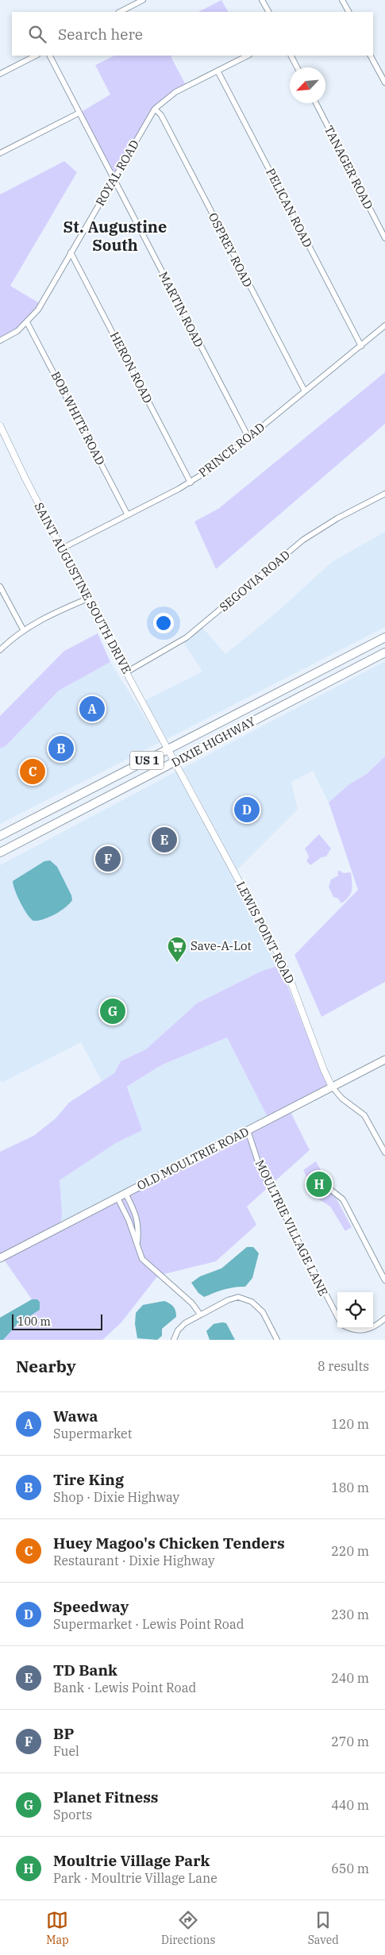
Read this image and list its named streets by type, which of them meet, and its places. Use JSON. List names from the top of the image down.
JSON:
{
  "streets": {
    "main road": ["DIXIE HIGHWAY", "US 1", "OLD MOULTRIE ROAD"],
    "street": [
      "TANAGER ROAD",
      "ROYAL ROAD",
      "PELICAN ROAD",
      "OSPREY ROAD",
      "MARTIN ROAD",
      "HERON ROAD",
      "BOB WHITE ROAD",
      "PRINCE ROAD",
      "SEGOVIA ROAD",
      "SAINT AUGUSTINE SOUTH DRIVE",
      "LEWIS POINT ROAD",
      "MOULTRIE VILLAGE LANE"
    ]
  },
  "crossings": [
    ["ROYAL ROAD", "PELICAN ROAD"],
    ["ROYAL ROAD", "OSPREY ROAD"],
    ["ROYAL ROAD", "MARTIN ROAD"],
    ["ROYAL ROAD", "HERON ROAD"],
    ["ROYAL ROAD", "BOB WHITE ROAD"],
    ["PELICAN ROAD", "PRINCE ROAD"],
    ["OSPREY ROAD", "PRINCE ROAD"],
    ["MARTIN ROAD", "PRINCE ROAD"],
    ["HERON ROAD", "PRINCE ROAD"],
    ["BOB WHITE ROAD", "PRINCE ROAD"],
    ["PRINCE ROAD", "SAINT AUGUSTINE SOUTH DRIVE"],
    ["SEGOVIA ROAD", "SAINT AUGUSTINE SOUTH DRIVE"],
    ["SAINT AUGUSTINE SOUTH DRIVE", "DIXIE HIGHWAY"],
    ["SAINT AUGUSTINE SOUTH DRIVE", "LEWIS POINT ROAD"],
    ["DIXIE HIGHWAY", "LEWIS POINT ROAD"],
    ["LEWIS POINT ROAD", "OLD MOULTRIE ROAD"],
    ["OLD MOULTRIE ROAD", "MOULTRIE VILLAGE LANE"]
  ],
  "districts": ["St. Augustine South"],
  "places": {
    "supermarket": ["Save-A-Lot"]
  },
  "scale_bar": "100 m",
  "north": "bottom left",
  "page": {
    "search": "Search here",
    "pins": [
      "A",
      "B",
      "C",
      "D",
      "E",
      "F",
      "G",
      "H"
    ],
    "scale": "100 m",
    "heading": ["Nearby", "8 results"],
    "list": [
      {
        "mark": "A",
        "name": "Wawa",
        "note": "Supermarket",
        "value": "120 m"
      },
      {
        "mark": "B",
        "name": "Tire King",
        "note": "Shop · Dixie Highway",
        "value": "180 m"
      },
      {
        "mark": "C",
        "name": "Huey Magoo's Chicken Tenders",
        "note": "Restaurant · Dixie Highway",
        "value": "220 m"
      },
      {
        "mark": "D",
        "name": "Speedway",
        "note": "Supermarket · Lewis Point Road",
        "value": "230 m"
      },
      {
        "mark": "E",
        "name": "TD Bank",
        "note": "Bank · Lewis Point Road",
        "value": "240 m"
      },
      {
        "mark": "F",
        "name": "BP",
        "note": "Fuel",
        "value": "270 m"
      },
      {
        "mark": "G",
        "name": "Planet Fitness",
        "note": "Sports",
        "value": "440 m"
      },
      {
        "mark": "H",
        "name": "Moultrie Village Park",
        "note": "Park · Moultrie Village Lane",
        "value": "650 m"
      }
    ],
    "nav": ["Map", "Directions", "Saved"]
  }
}
